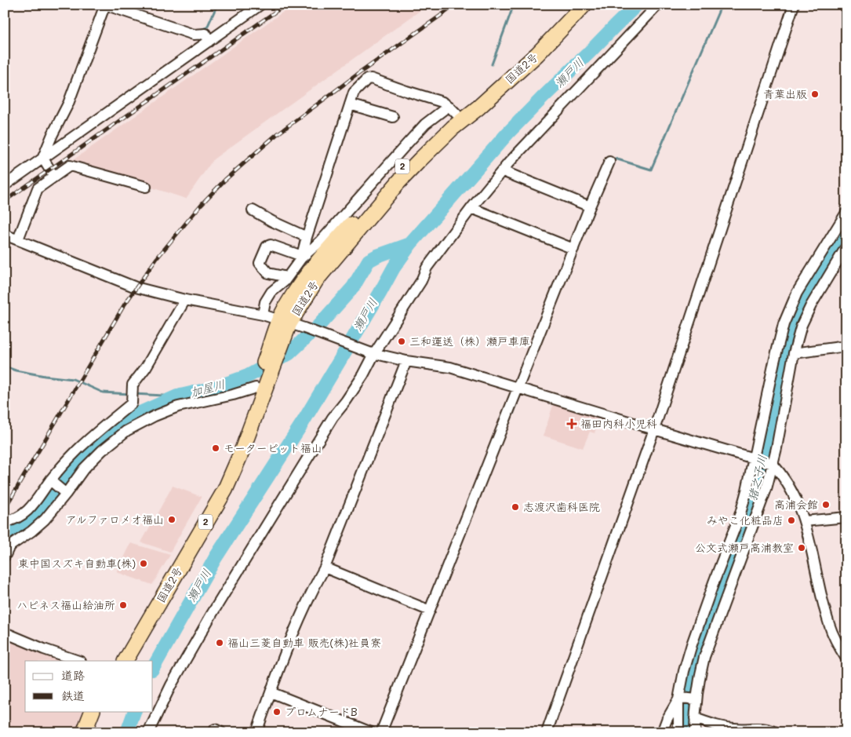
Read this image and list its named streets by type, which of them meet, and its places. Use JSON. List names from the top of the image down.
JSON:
{
  "streets": {
    "highway": ["国道2号", "2"]
  },
  "water": ["瀬戸川", "加屋川", "猪之子川"],
  "places": {
    "other": [
      "青葉出版",
      "三和運送（株）瀬戸車庫",
      "モーターピット福山",
      "高浦会館",
      "志渡沢歯科医院",
      "アルファロメオ福山",
      "みやこ化粧品店",
      "公文式瀬戸高浦教室",
      "東中国スズキ自動車(株)",
      "ハピネス福山給油所",
      "福山三菱自動車 販売(株)社員寮",
      "プロムナードB"
    ],
    "health": ["福田内科小児科"]
  },
  "legend": ["道路", "鉄道"]
}
